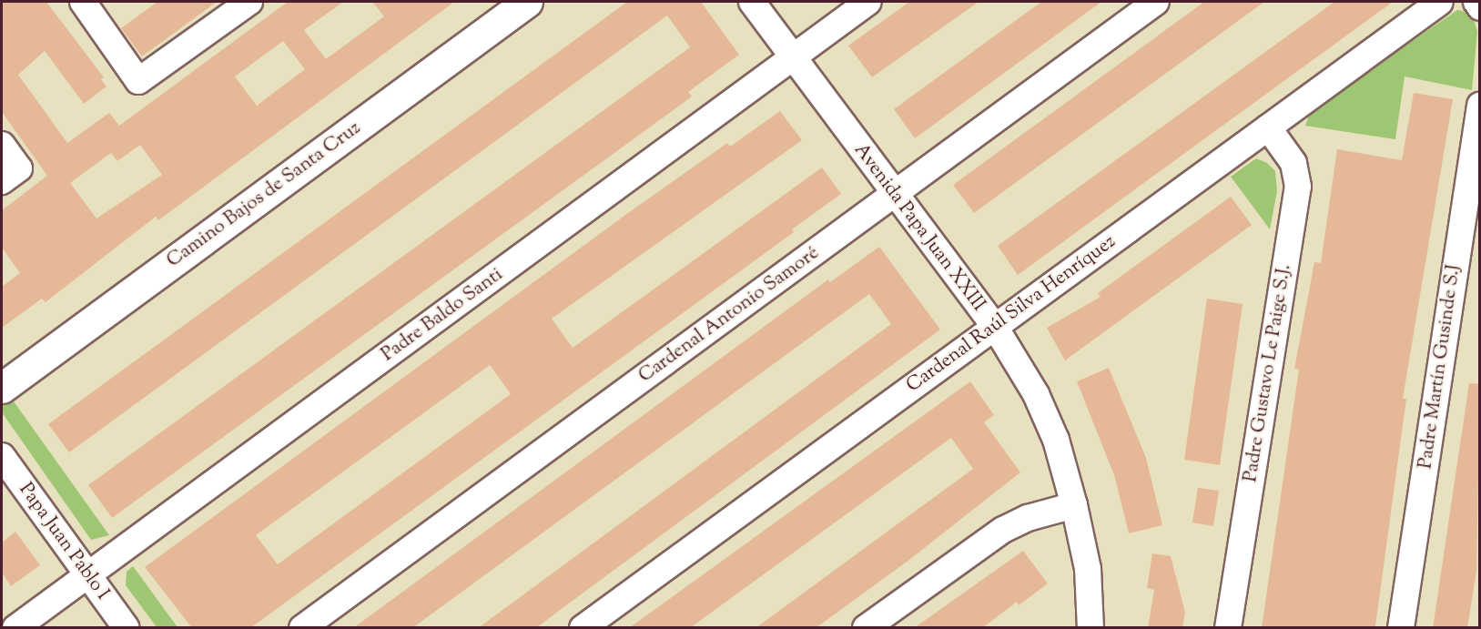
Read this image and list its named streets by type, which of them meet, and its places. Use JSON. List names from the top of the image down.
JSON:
{
  "streets": {
    "street": [
      "Camino Bajos de Santa Cruz",
      "Avenida Papa Juan XXIII",
      "Cardenal Raúl Silva Henríquez",
      "Padre Baldo Santi",
      "Cardenal Antonio Samoré",
      "Padre Martín Gusinde S.J",
      "Padre Gustavo Le Paige S.J.",
      "Papa Juan Pablo I"
    ]
  },
  "crossings": [
    ["Avenida Papa Juan XXIII", "Cardenal Raúl Silva Henríquez"],
    ["Avenida Papa Juan XXIII", "Padre Baldo Santi"],
    ["Avenida Papa Juan XXIII", "Cardenal Antonio Samoré"],
    ["Cardenal Raúl Silva Henríquez", "Padre Gustavo Le Paige S.J."],
    ["Padre Baldo Santi", "Papa Juan Pablo I"]
  ]
}
